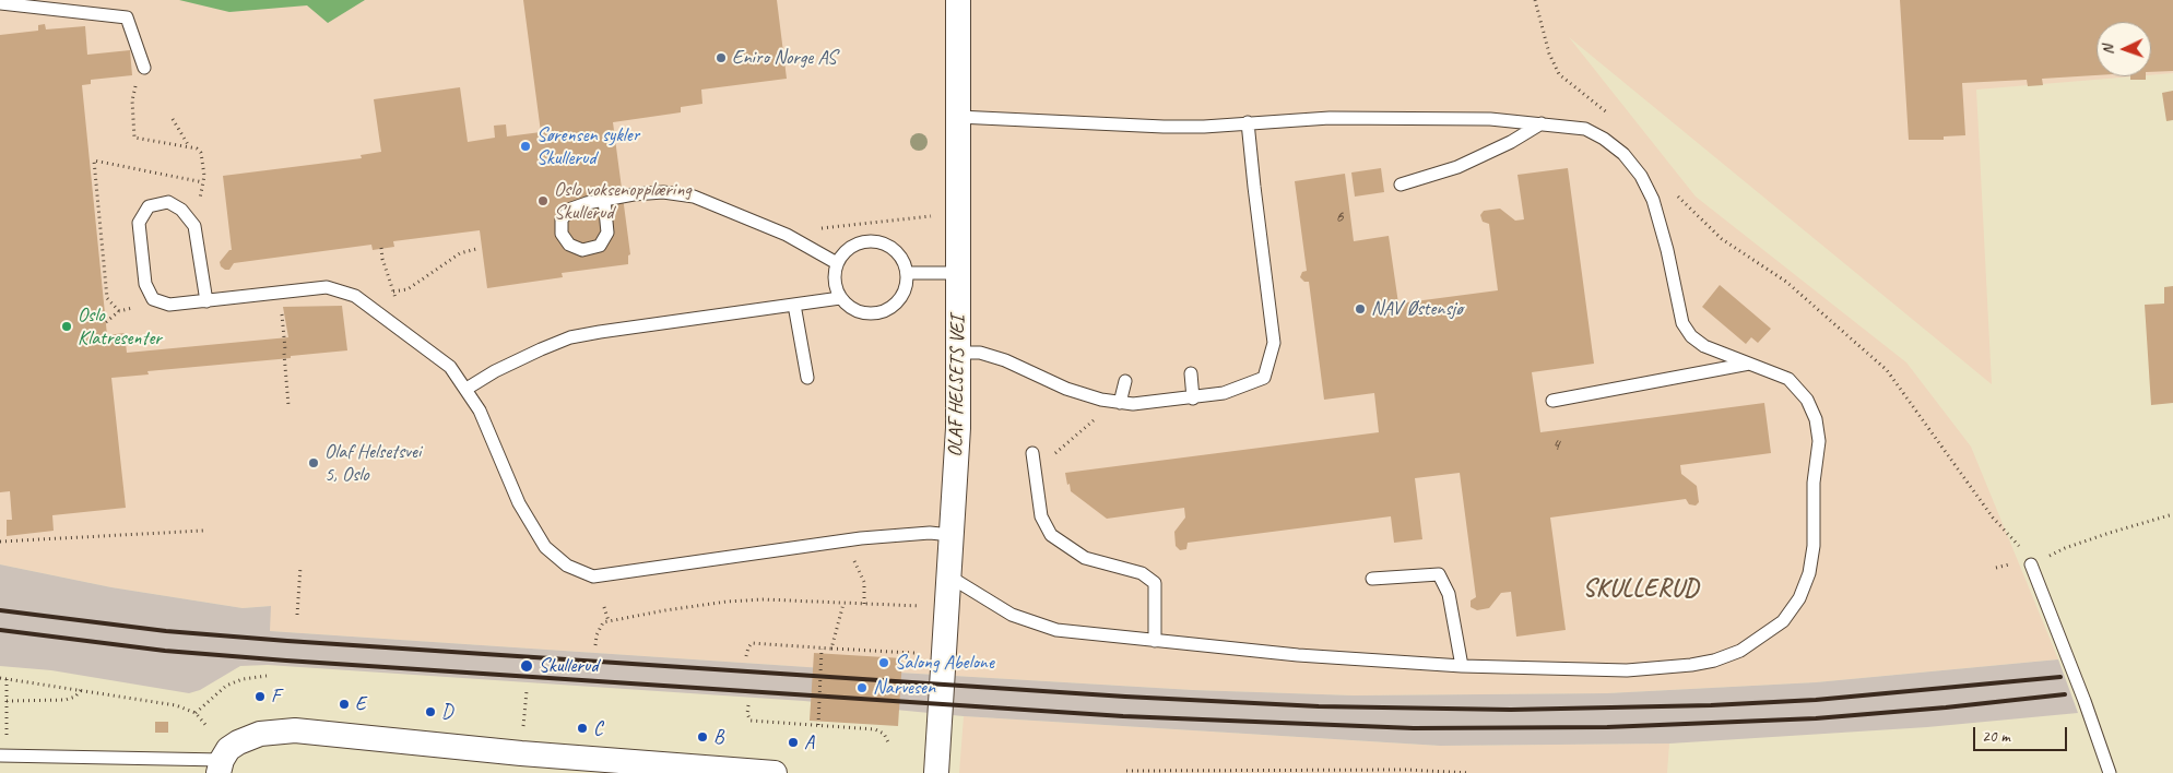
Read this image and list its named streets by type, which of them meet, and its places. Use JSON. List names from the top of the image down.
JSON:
{
  "streets": {
    "street": ["OLAF HELSETS VEI"]
  },
  "districts": ["SKULLERUD"],
  "places": [
    "Eniro Norge AS",
    "Sørensen sykler Skullerud",
    "Oslo voksenopplæring Skullerud",
    "NAV Østensjø",
    "Oslo Klatresenter",
    "Olaf Helsetsvei 5, Oslo",
    "Salong Abelone",
    "Skullerud",
    "Narvesen",
    "F",
    "E",
    "D",
    "C",
    "B",
    "A"
  ],
  "house_numbers": ["6", "4"],
  "scale_bar": "20 m",
  "north": "left"
}
